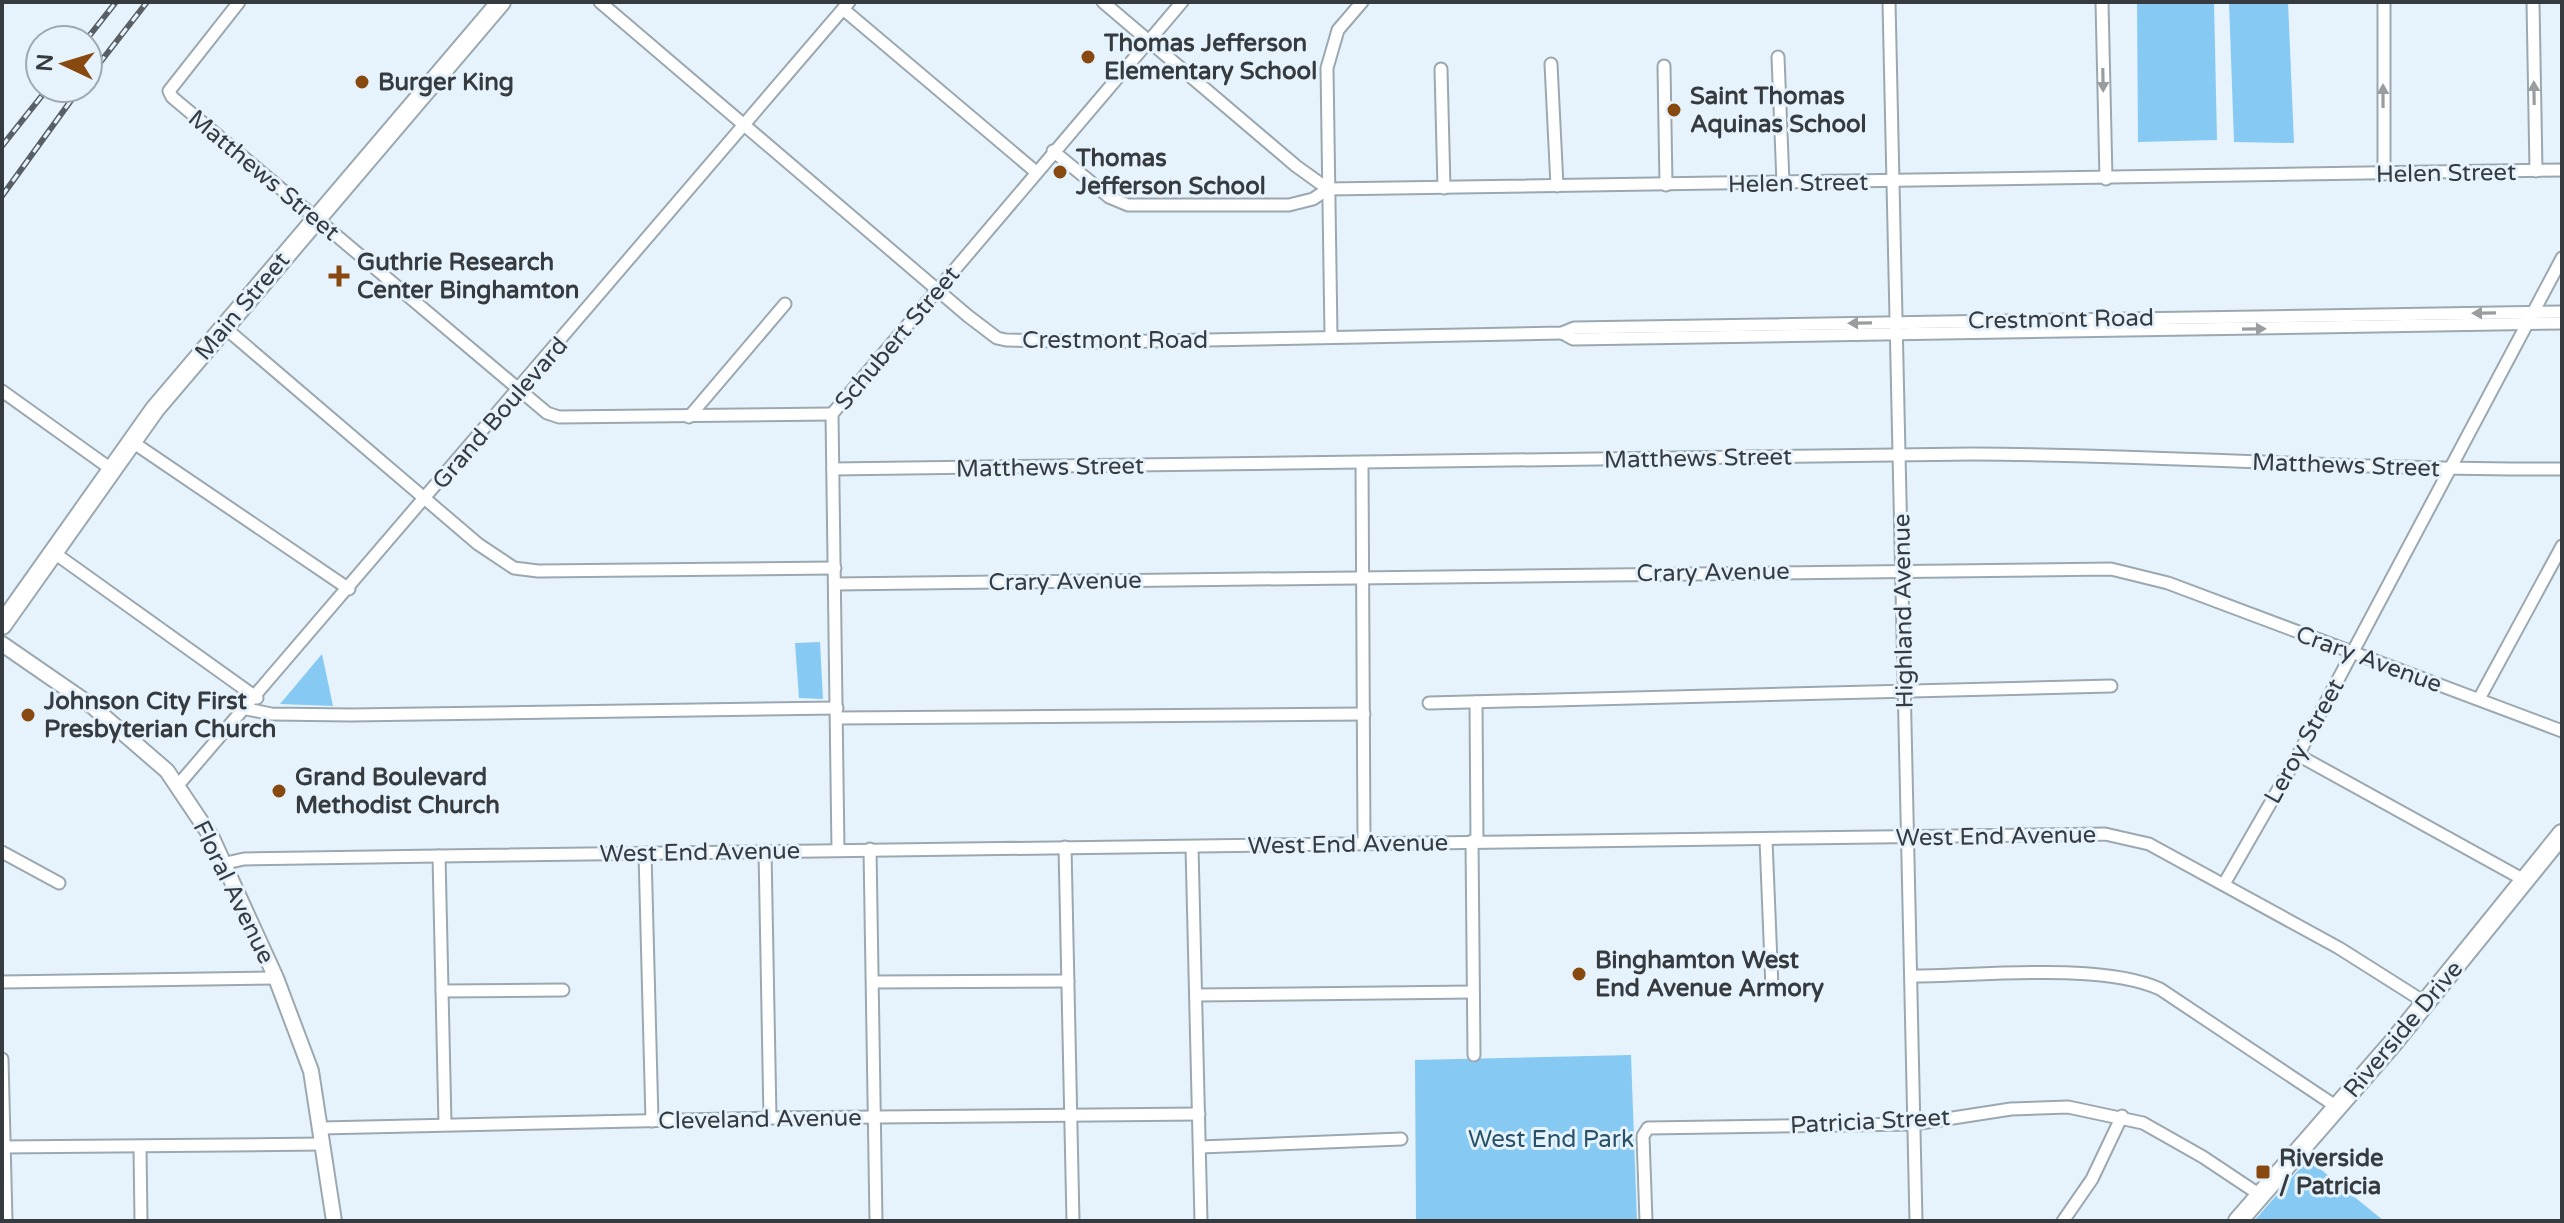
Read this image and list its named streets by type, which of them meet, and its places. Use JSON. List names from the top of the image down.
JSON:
{
  "streets": {
    "main road": ["Main Street", "Riverside Drive"],
    "street": [
      "Helen Street",
      "Matthews Street",
      "Crestmont Road",
      "Schubert Street",
      "Grand Boulevard",
      "Crary Avenue",
      "Highland Avenue",
      "Leroy Street",
      "West End Avenue",
      "Floral Avenue",
      "Cleveland Avenue",
      "Patricia Street"
    ]
  },
  "crossings": [
    ["Helen Street", "Highland Avenue"],
    ["Matthews Street", "Main Street"],
    ["Matthews Street", "Schubert Street"],
    ["Matthews Street", "Grand Boulevard"],
    ["Matthews Street", "Highland Avenue"],
    ["Matthews Street", "Leroy Street"],
    ["Crestmont Road", "Schubert Street"],
    ["Crestmont Road", "Grand Boulevard"],
    ["Crestmont Road", "Highland Avenue"],
    ["Crestmont Road", "Leroy Street"],
    ["Schubert Street", "Crary Avenue"],
    ["Schubert Street", "West End Avenue"],
    ["Grand Boulevard", "Floral Avenue"],
    ["Crary Avenue", "Highland Avenue"],
    ["Crary Avenue", "Leroy Street"],
    ["Highland Avenue", "West End Avenue"],
    ["Highland Avenue", "Patricia Street"],
    ["Leroy Street", "West End Avenue"],
    ["West End Avenue", "Floral Avenue"],
    ["West End Avenue", "Riverside Drive"],
    ["Floral Avenue", "Cleveland Avenue"],
    ["Riverside Drive", "Patricia Street"]
  ],
  "parks": ["West End Park"],
  "places": {
    "other": [
      "Thomas Jefferson Elementary School",
      "Burger King",
      "Saint Thomas Aquinas School",
      "Thomas Jefferson School",
      "Johnson City First Presbyterian Church",
      "Grand Boulevard Methodist Church",
      "Binghamton West End Avenue Armory"
    ],
    "health": ["Guthrie Research Center Binghamton"],
    "transit": ["Riverside / Patricia"]
  },
  "north": "left"
}
